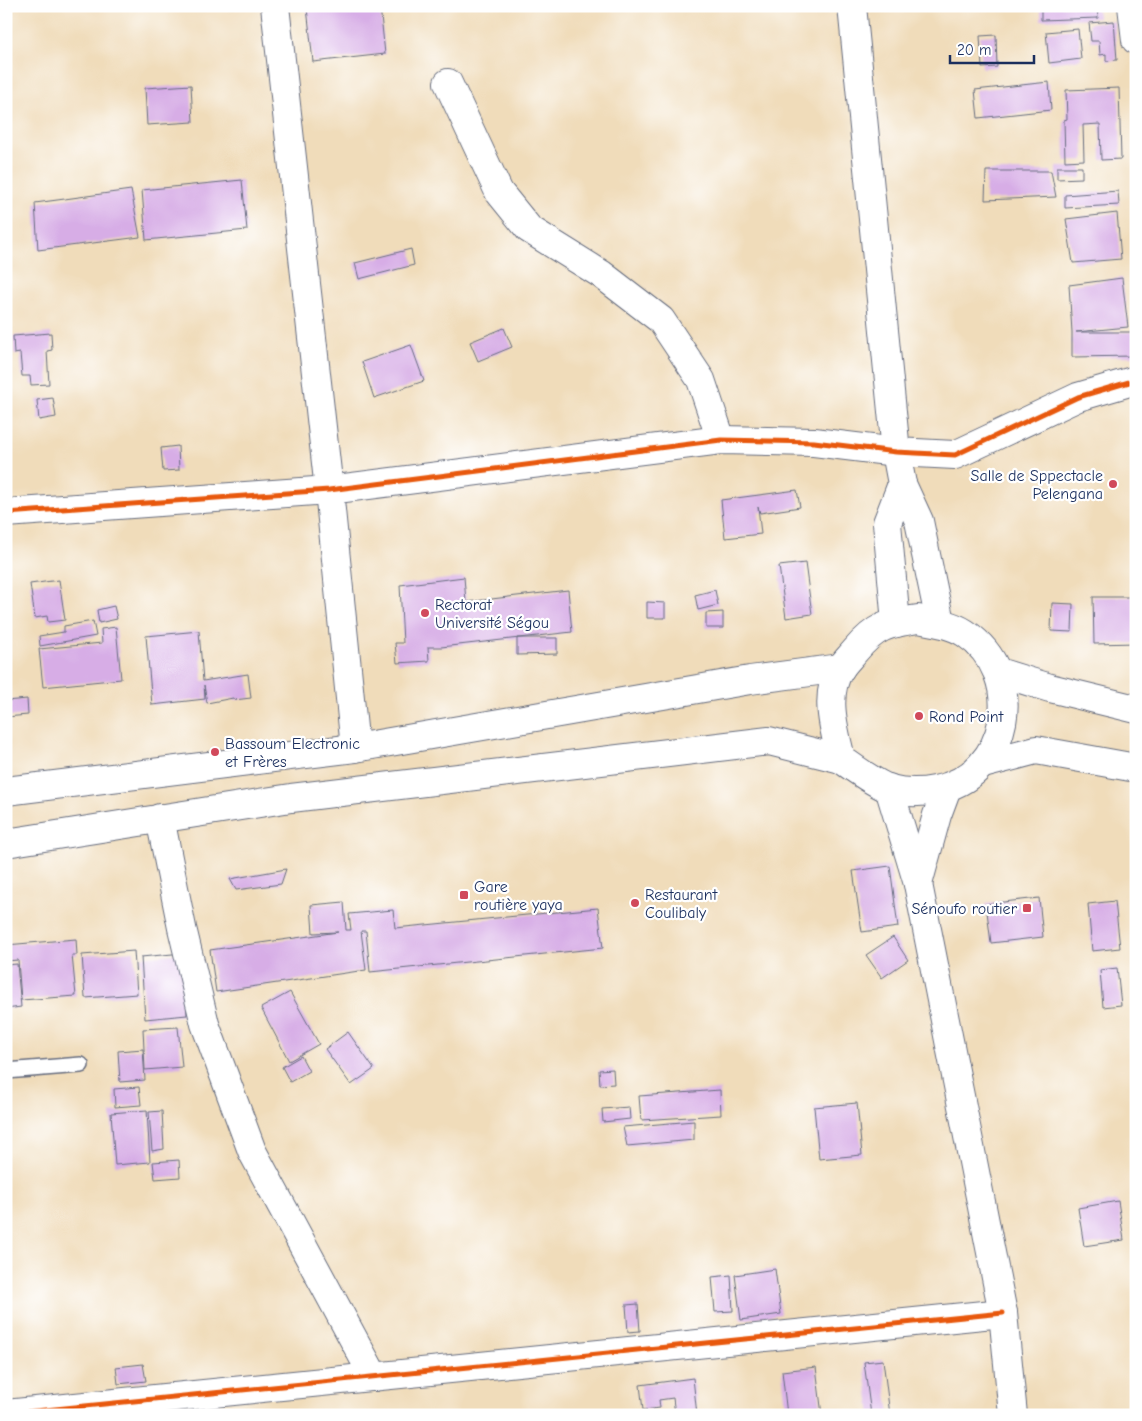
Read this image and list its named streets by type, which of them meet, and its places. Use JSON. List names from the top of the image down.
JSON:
{
  "places": {
    "other": [
      "Salle de Sppectacle Pelengana",
      "Rectorat Université Ségou",
      "Rond Point",
      "Bassoum Electronic et Frères",
      "Restaurant Coulibaly"
    ],
    "transit": ["Gare routière yaya", "Sénoufo routier"]
  },
  "scale_bar": "20 m"
}
